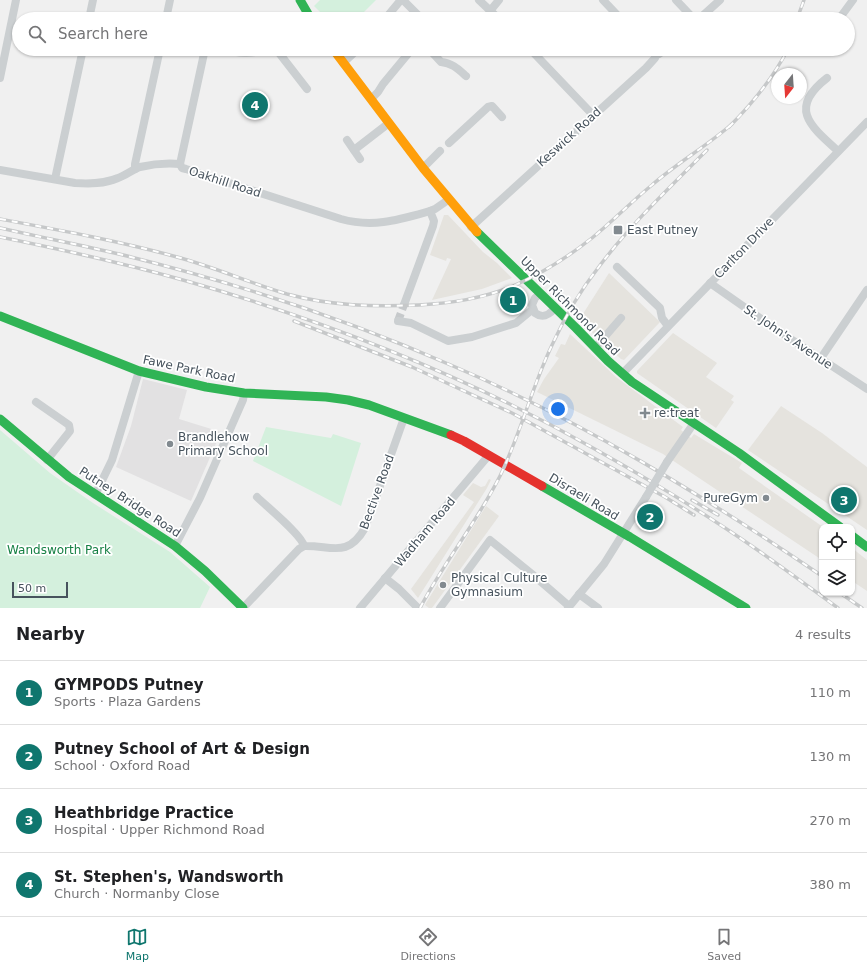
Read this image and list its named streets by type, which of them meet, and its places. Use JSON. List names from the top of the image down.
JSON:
{
  "streets": {
    "main road": [
      "Upper Richmond Road",
      "Fawe Park Road",
      "Disraeli Road",
      "Putney Bridge Road"
    ],
    "street": [
      "Keswick Road",
      "Oakhill Road",
      "Carlton Drive",
      "St. John's Avenue",
      "Bective Road",
      "Wadham Road"
    ]
  },
  "crossings": [
    ["Keswick Road", "Upper Richmond Road"],
    ["Oakhill Road", "Upper Richmond Road"],
    ["Carlton Drive", "Upper Richmond Road"],
    ["Carlton Drive", "St. John's Avenue"],
    ["Fawe Park Road", "Bective Road"],
    ["Fawe Park Road", "Disraeli Road"],
    ["Bective Road", "Disraeli Road"],
    ["Disraeli Road", "Wadham Road"]
  ],
  "parks": ["Wandsworth Park"],
  "places": {
    "transit": ["East Putney"],
    "health": ["re:treat"],
    "other": ["Brandlehow Primary School", "PureGym", "Physical Culture Gymnasium"]
  },
  "scale_bar": "50 m",
  "north": "bottom",
  "page": {
    "search": "Search here",
    "pins": [
      "4",
      "1",
      "3",
      "2"
    ],
    "scale": "50 m",
    "heading": ["Nearby", "4 results"],
    "list": [
      {
        "mark": "1",
        "name": "GYMPODS Putney",
        "note": "Sports · Plaza Gardens",
        "value": "110 m"
      },
      {
        "mark": "2",
        "name": "Putney School of Art & Design",
        "note": "School · Oxford Road",
        "value": "130 m"
      },
      {
        "mark": "3",
        "name": "Heathbridge Practice",
        "note": "Hospital · Upper Richmond Road",
        "value": "270 m"
      },
      {
        "mark": "4",
        "name": "St. Stephen's, Wandsworth",
        "note": "Church · Normanby Close",
        "value": "380 m"
      }
    ],
    "nav": ["Map", "Directions", "Saved"]
  }
}
